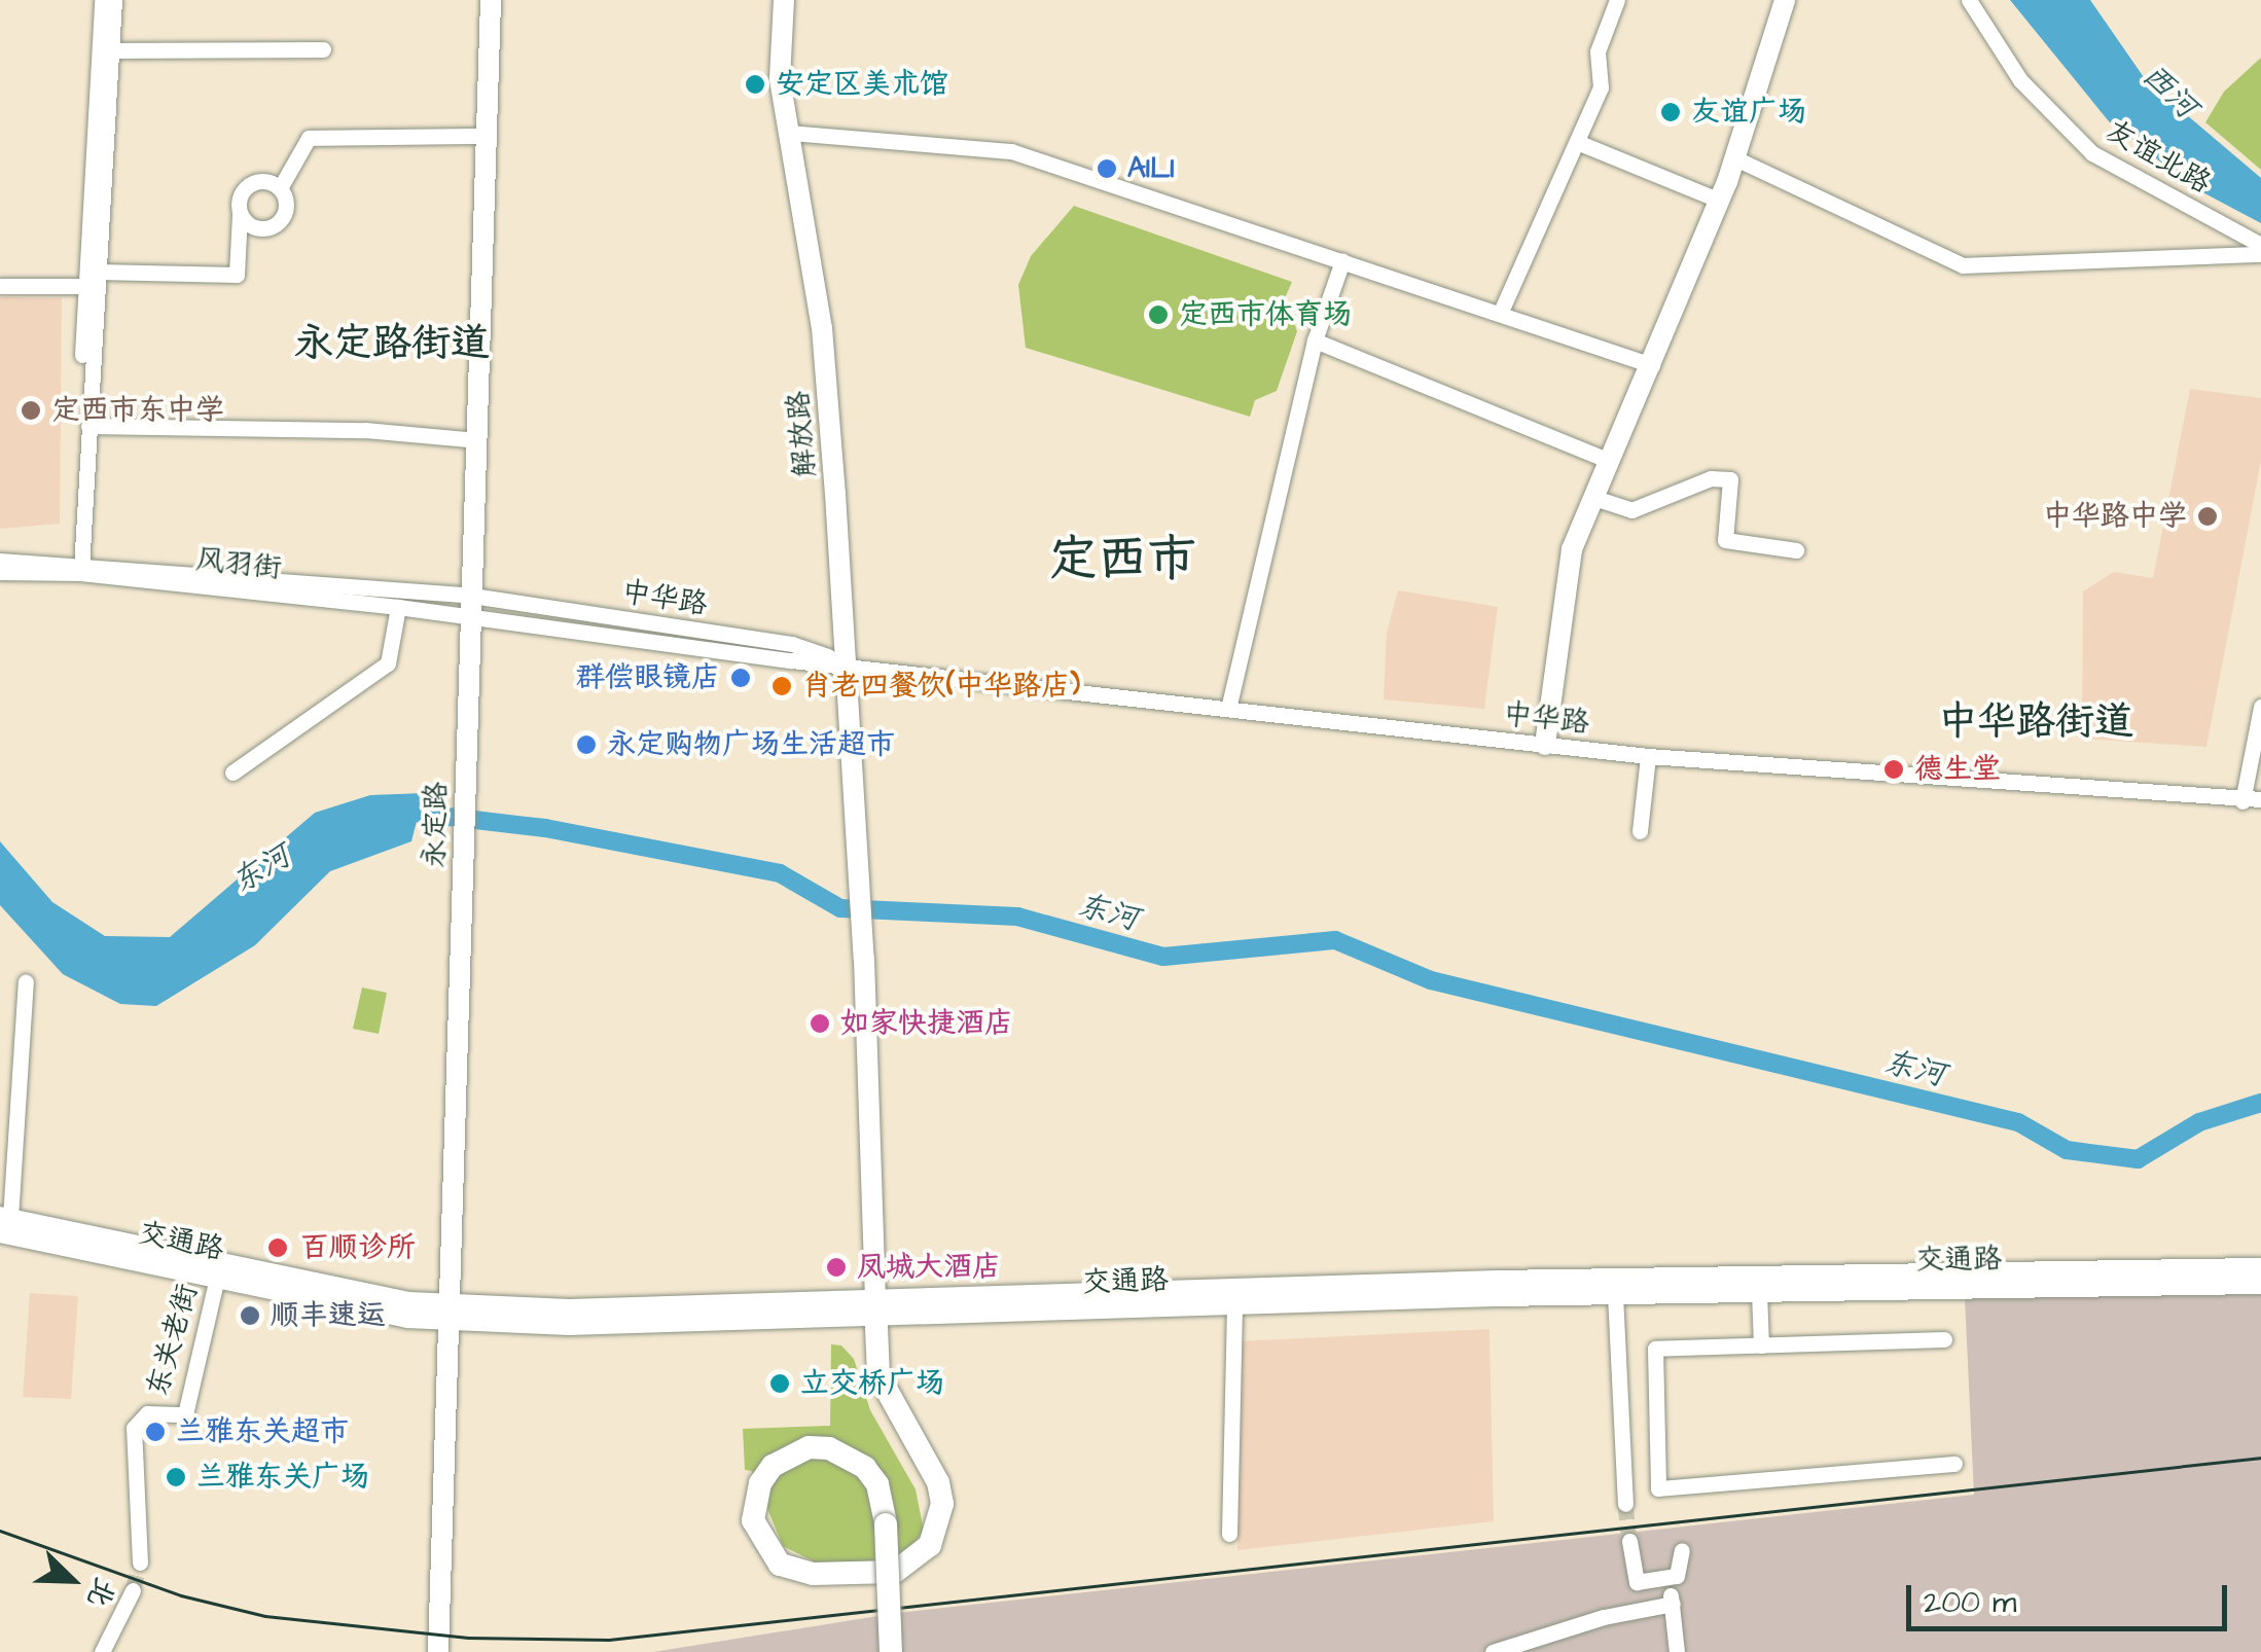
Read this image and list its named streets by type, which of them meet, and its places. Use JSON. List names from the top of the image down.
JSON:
{
  "streets": {
    "main road": ["解放路", "永定路", "交通路"],
    "street": [
      "友谊北路",
      "风羽街",
      "中华路",
      "东关老街"
    ]
  },
  "crossings": [
    ["解放路", "中华路"],
    ["解放路", "交通路"],
    ["风羽街", "中华路"],
    ["风羽街", "永定路"],
    ["中华路", "永定路"],
    ["永定路", "交通路"],
    ["交通路", "东关老街"]
  ],
  "districts": ["永定路街道", "定西市", "中华路街道"],
  "water": ["西河", "东河"],
  "places": [
    "安定区美术馆",
    "友谊广场",
    "AILI",
    "定西市体育场",
    "定西市东中学",
    "中华路中学",
    "群偿眼镜店",
    "肖老四餐饮(中华路店)",
    "永定购物广场生活超市",
    "德生堂",
    "如家快捷酒店",
    "百顺诊所",
    "凤城大酒店",
    "顺丰速运",
    "立交桥广场",
    "兰雅东关超市",
    "兰雅东关广场"
  ],
  "scale_bar": "200 m",
  "north": "bottom right"
}
